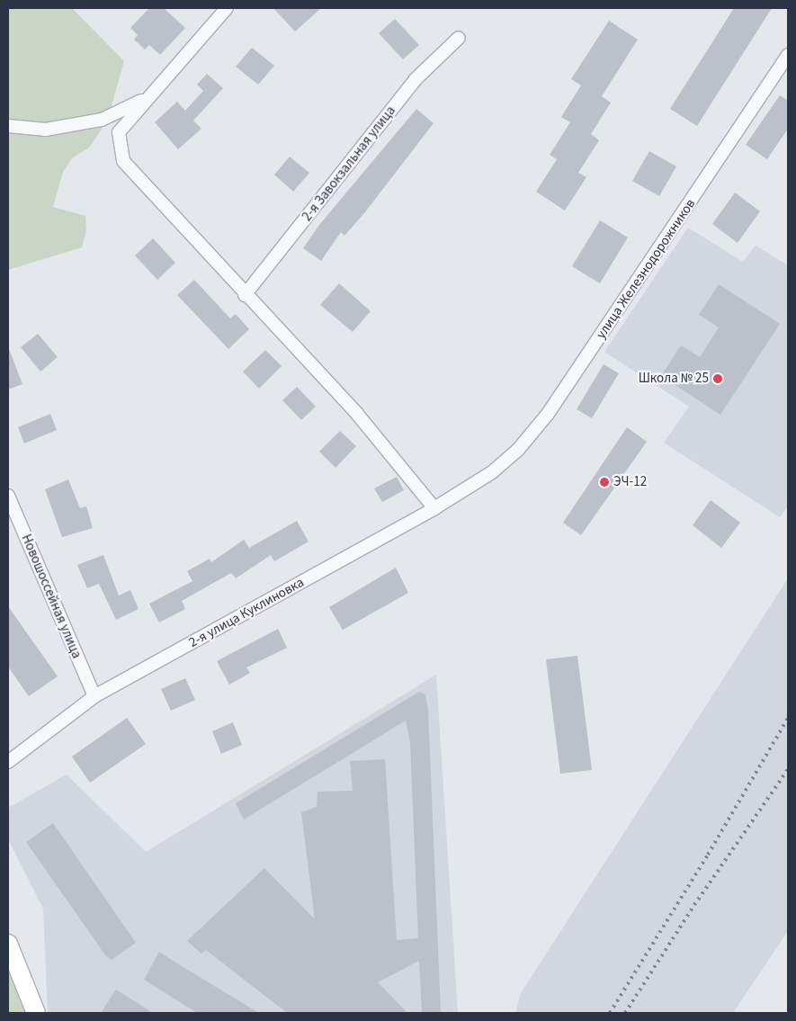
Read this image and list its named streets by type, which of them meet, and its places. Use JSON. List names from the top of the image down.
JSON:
{
  "streets": {
    "street": [
      "2-я Завокзальная улица",
      "улица Железнодорожников",
      "Новошоссейная улица",
      "2-я улица Куклиновка"
    ]
  },
  "crossings": [
    ["улица Железнодорожников", "2-я улица Куклиновка"],
    ["Новошоссейная улица", "2-я улица Куклиновка"]
  ],
  "places": ["Школа № 25", "ЭЧ-12"]
}
